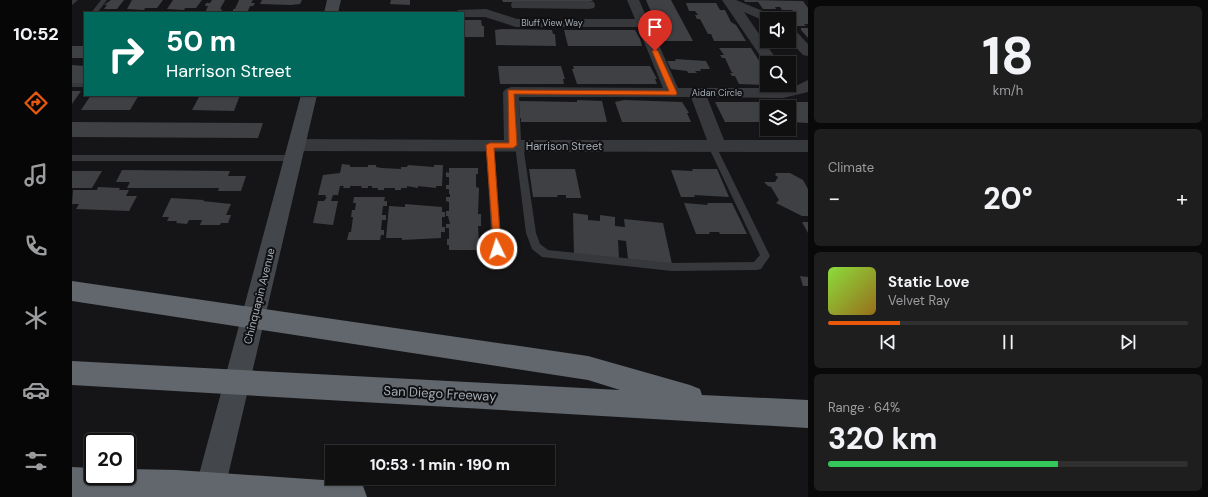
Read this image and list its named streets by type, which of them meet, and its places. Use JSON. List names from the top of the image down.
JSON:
{
  "streets": {
    "highway": ["San Diego Freeway"],
    "street": [
      "Bluff View Way",
      "Aidan Circle",
      "Harrison Street",
      "Chinquapin Avenue"
    ]
  },
  "crossings": [
    ["Aidan Circle", "Harrison Street"],
    ["Harrison Street", "Chinquapin Avenue"]
  ],
  "page": {
    "tabs": "10:52",
    "tile": [
      ["18", "km/h"],
      "Climate",
      ["Range · 64%", "320 km"]
    ],
    "turn": ["50 m", "Harrison Street"],
    "heat": ["−", "20°", "+"],
    "song": ["Static Love", "Velvet Ray"],
    "limit": "20",
    "trip": "10:53 · 1 min · 190 m"
  }
}
